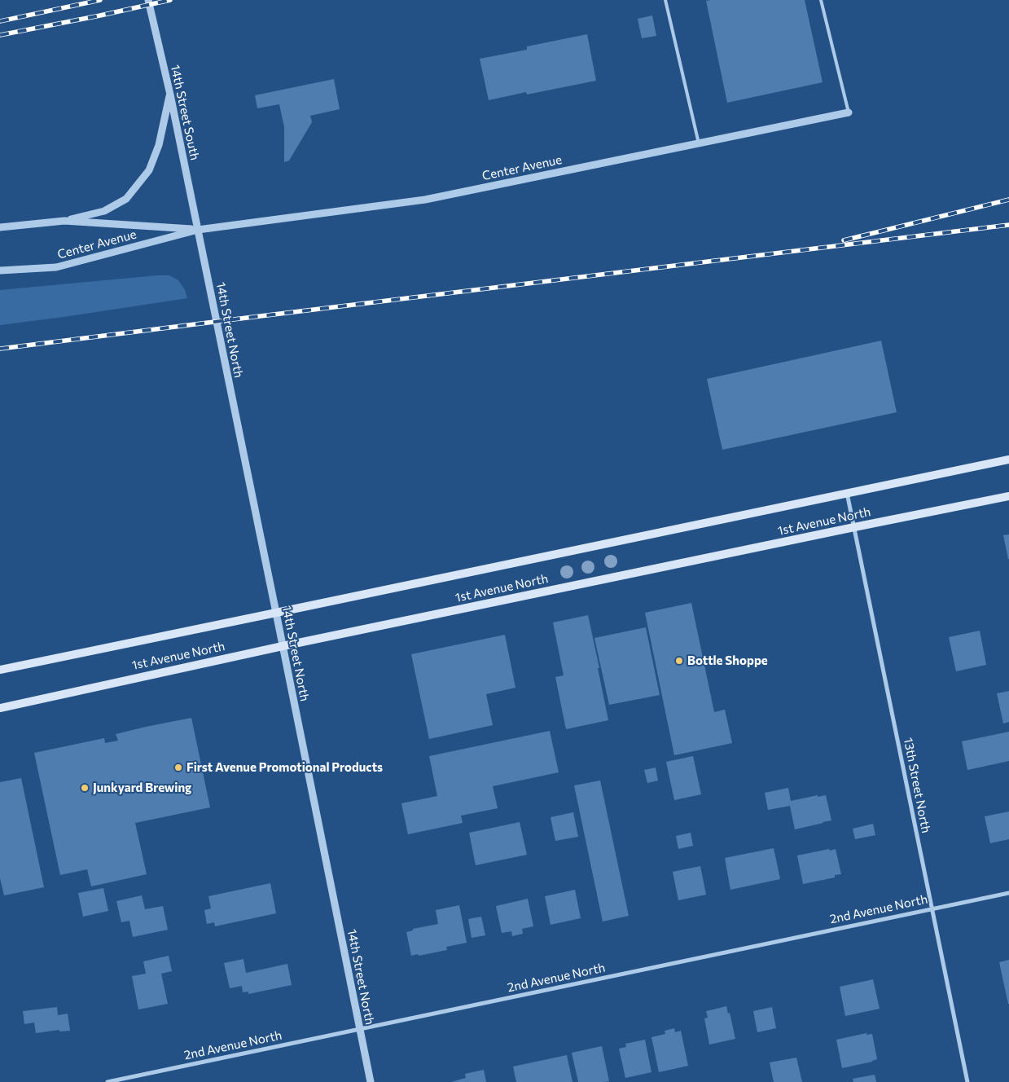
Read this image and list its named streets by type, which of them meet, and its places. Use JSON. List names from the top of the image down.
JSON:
{
  "streets": {
    "main road": ["1st Avenue North"],
    "street": [
      "14th Street South",
      "Center Avenue",
      "14th Street North",
      "13th Street North",
      "2nd Avenue North"
    ]
  },
  "crossings": [
    ["14th Street South", "Center Avenue"],
    ["14th Street South", "14th Street North"],
    ["Center Avenue", "14th Street North"],
    ["14th Street North", "1st Avenue North"],
    ["14th Street North", "2nd Avenue North"],
    ["1st Avenue North", "13th Street North"],
    ["13th Street North", "2nd Avenue North"]
  ],
  "places": ["Bottle Shoppe", "First Avenue Promotional Products", "Junkyard Brewing"]
}
